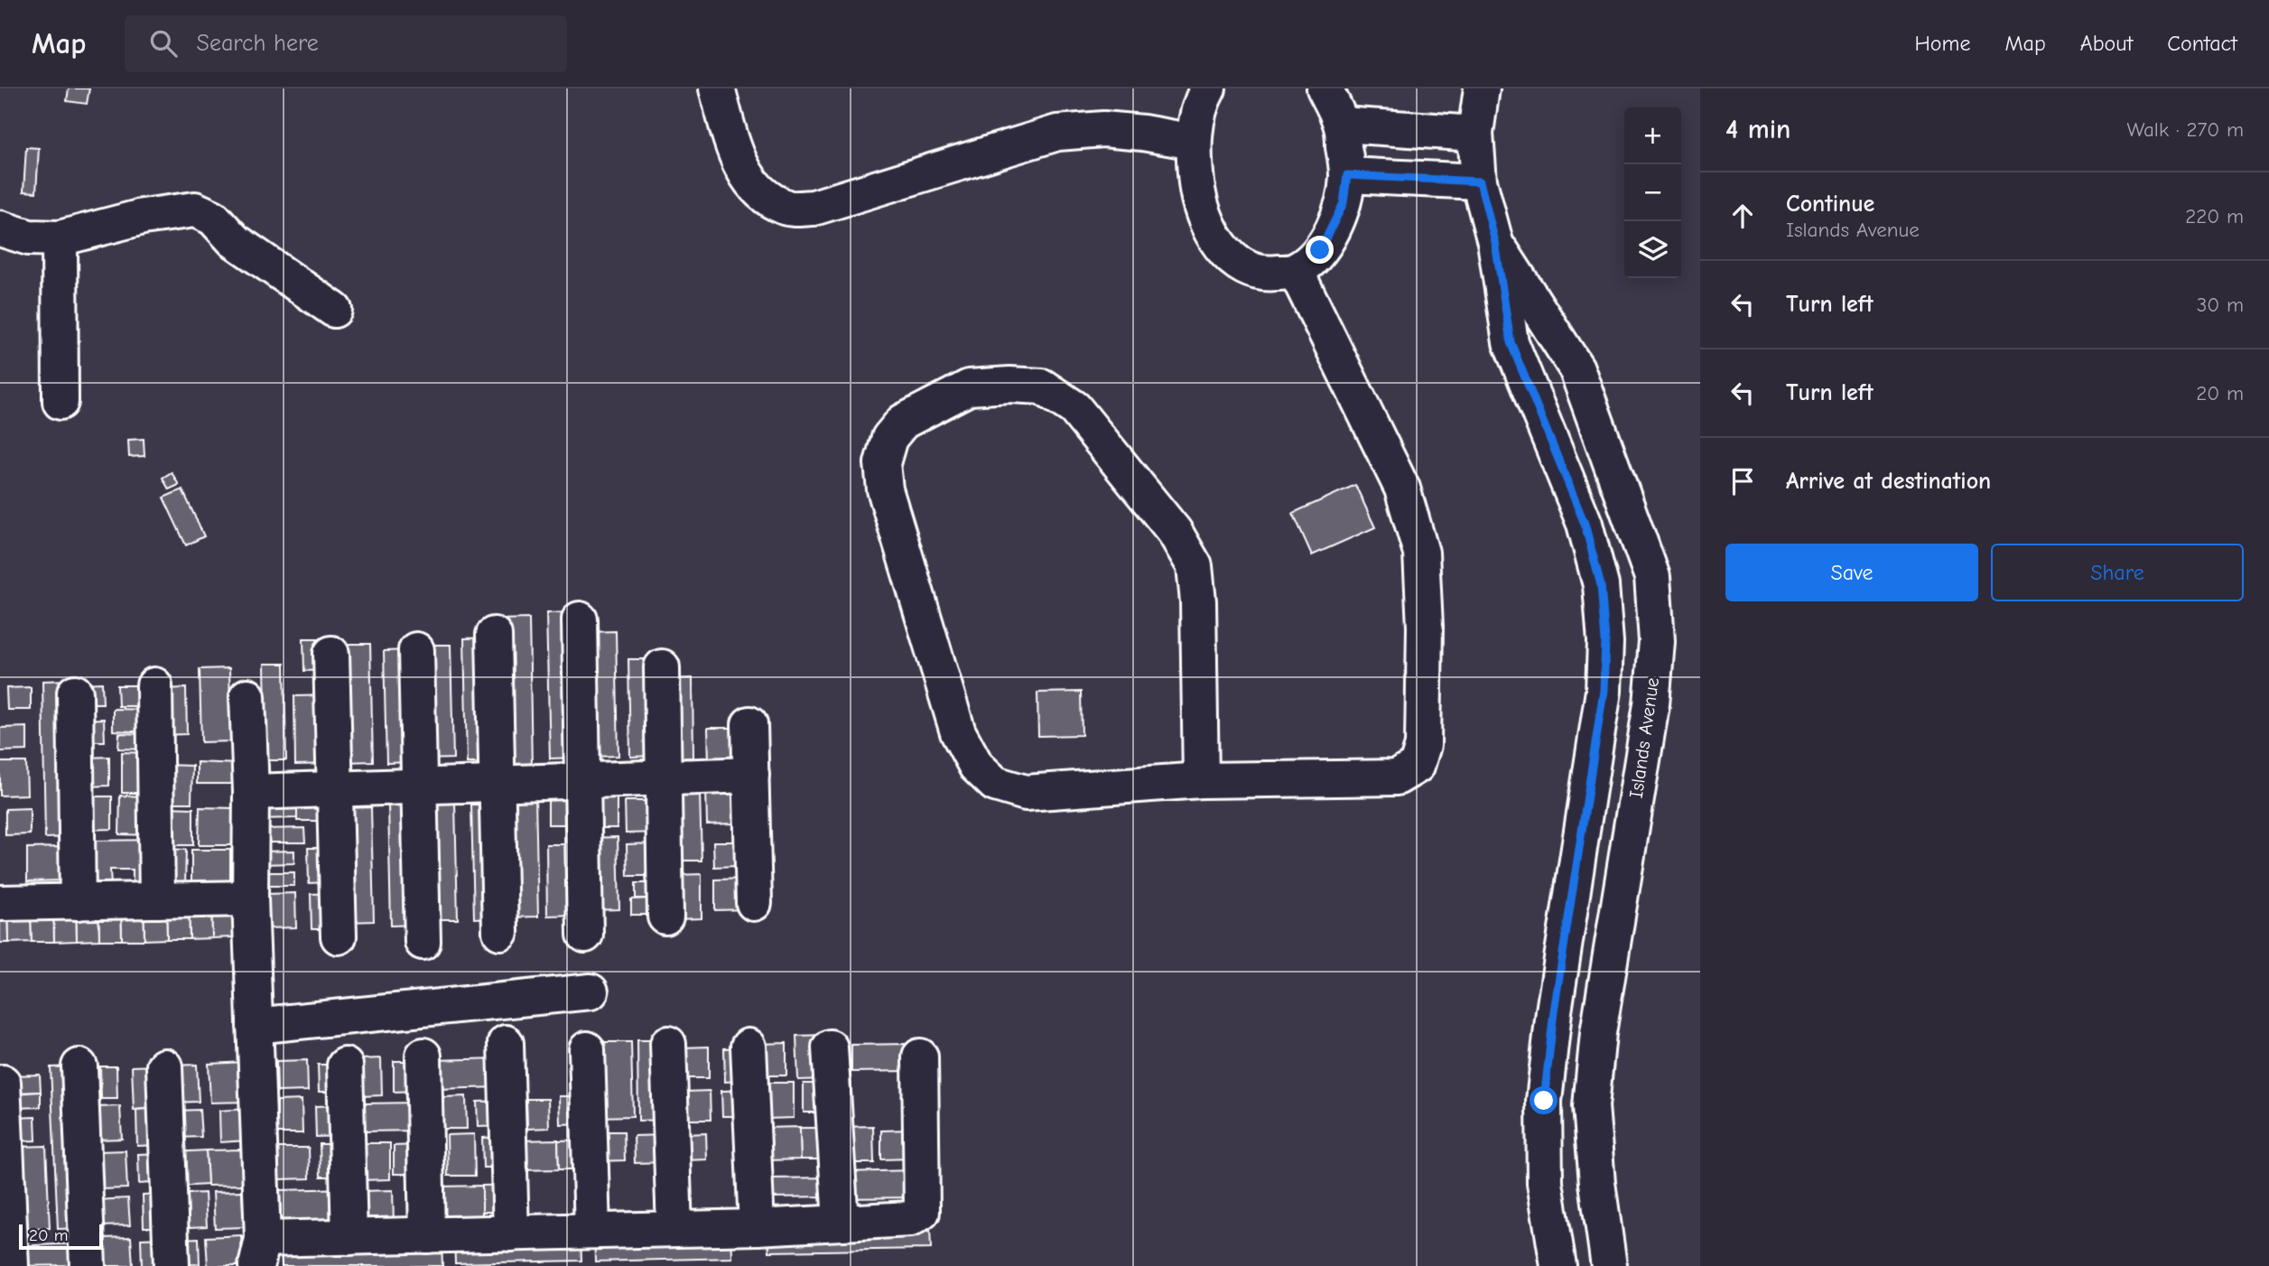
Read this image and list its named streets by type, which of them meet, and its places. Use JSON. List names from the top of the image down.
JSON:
{
  "streets": {
    "street": ["Islands Avenue"]
  },
  "scale_bar": "20 m",
  "page": {
    "header": "Map",
    "search": "Search here",
    "nav": [
      "Home",
      "Map",
      "About",
      "Contact"
    ],
    "heading": ["4 min", "Walk · 270 m"],
    "map_buttons": ["+", "−"],
    "list": [
      ["Continue", "Islands Avenue", "220 m"],
      ["Turn left", "30 m"],
      ["Turn left", "20 m"],
      "Arrive at destination"
    ],
    "buttons": ["Save", "Share"],
    "scale": "20 m"
  }
}
